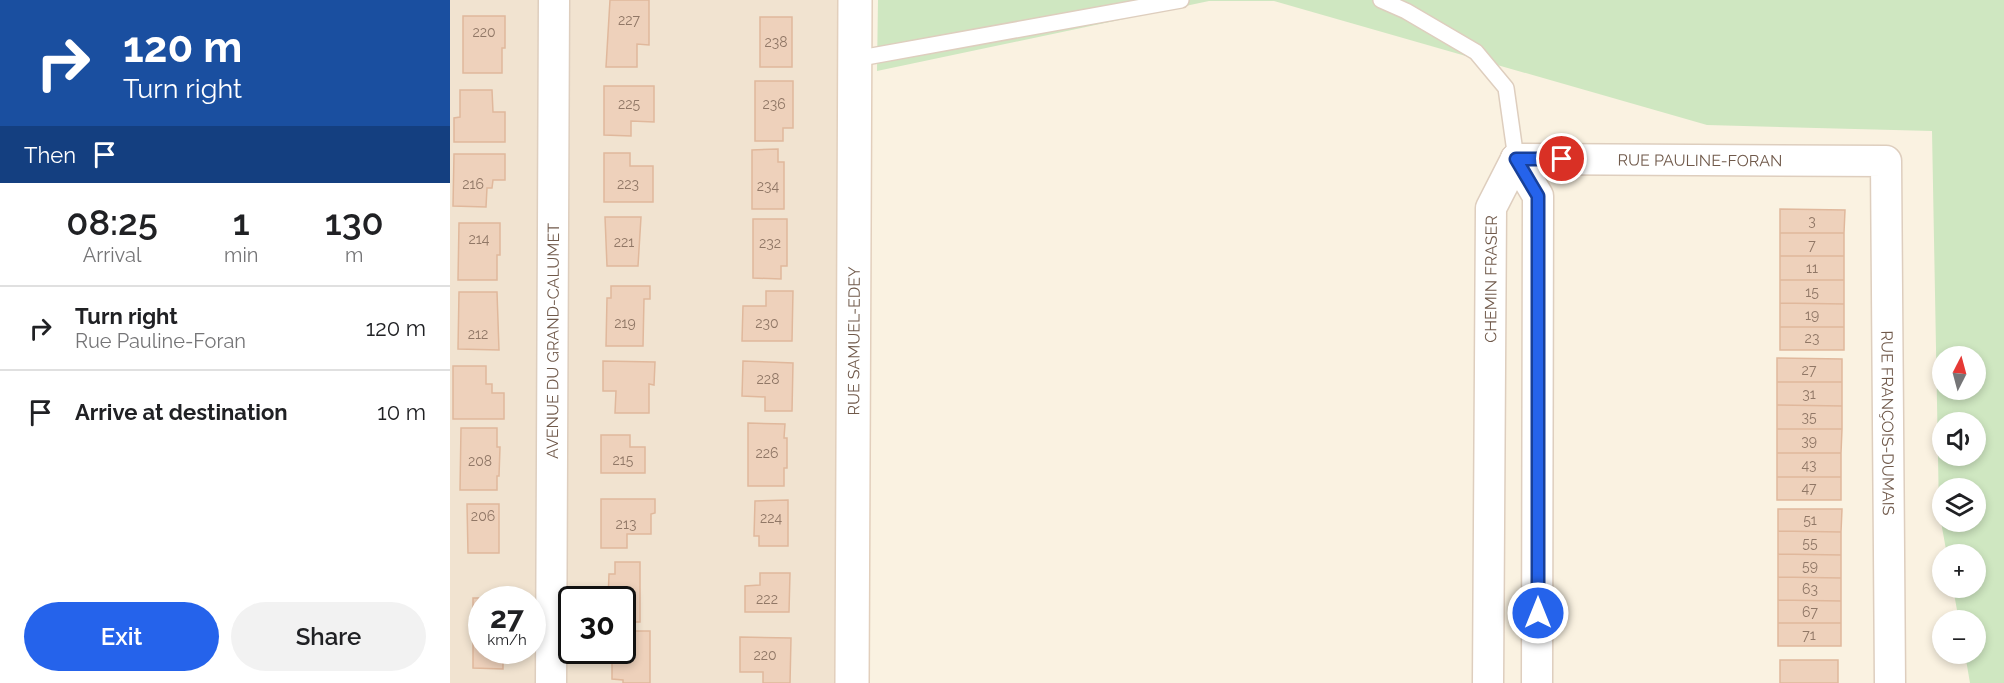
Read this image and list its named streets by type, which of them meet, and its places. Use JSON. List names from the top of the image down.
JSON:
{
  "streets": {
    "street": [
      "RUE PAULINE-FORAN",
      "CHEMIN FRASER",
      "AVENUE DU GRAND-CALUMET",
      "RUE SAMUEL-EDEY",
      "RUE FRANÇOIS-DUMAIS"
    ]
  },
  "crossings": [
    ["RUE PAULINE-FORAN", "CHEMIN FRASER"],
    ["RUE PAULINE-FORAN", "RUE FRANÇOIS-DUMAIS"]
  ],
  "house_numbers": [
    "227",
    "220",
    "238",
    "225",
    "236",
    "216",
    "223",
    "234",
    "3",
    "214",
    "221",
    "232",
    "7",
    "11",
    "15",
    "19",
    "219",
    "230",
    "212",
    "23",
    "27",
    "228",
    "31",
    "35",
    "39",
    "226",
    "215",
    "208",
    "43",
    "47",
    "206",
    "224",
    "51",
    "213",
    "55",
    "59",
    "63",
    "222",
    "67",
    "71",
    "220"
  ],
  "north": "top",
  "page": {
    "turn": ["120 m", "Turn right"],
    "then": "Then",
    "eta": [
      "08:25",
      "Arrival",
      "1",
      "min",
      "130",
      "m"
    ],
    "list": [
      {
        "name": "Turn right",
        "note": "Rue Pauline-Foran",
        "value": "120 m"
      },
      {
        "name": "Arrive at destination",
        "value": "10 m"
      }
    ],
    "map_buttons": ["+", "−"],
    "speed": "27 km/h",
    "limit": "30",
    "buttons": ["Exit", "Share"]
  }
}
